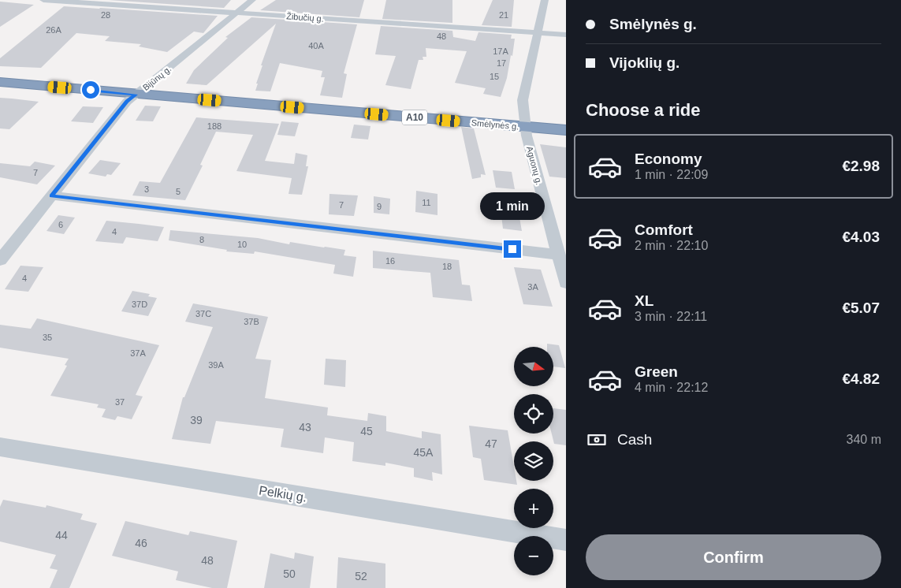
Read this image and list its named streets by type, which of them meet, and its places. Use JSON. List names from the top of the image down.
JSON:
{
  "streets": {
    "highway": ["A10", "Smėlynės g."],
    "street": [
      "Žibučių g.",
      "Bijūnų g.",
      "Aguonų g.",
      "Pelkių g."
    ]
  },
  "crossings": [
    ["Žibučių g.", "Bijūnų g."],
    ["Žibučių g.", "Aguonų g."],
    ["Bijūnų g.", "Smėlynės g."],
    ["Smėlynės g.", "Aguonų g."]
  ],
  "house_numbers": [
    "28",
    "21",
    "26A",
    "48",
    "40A",
    "17A",
    "17",
    "15",
    "188",
    "7",
    "3",
    "5",
    "11",
    "7",
    "9",
    "6",
    "4",
    "8",
    "10",
    "16",
    "18",
    "4",
    "3A",
    "37D",
    "37C",
    "37B",
    "35",
    "37A",
    "39A",
    "37",
    "39",
    "43",
    "45",
    "47",
    "45A",
    "44",
    "46",
    "48",
    "50",
    "52"
  ],
  "north": "right",
  "page": {
    "banner": ["Smėlynės g.", "Vijoklių g."],
    "heading": "Choose a ride",
    "list": [
      {
        "name": "Economy",
        "note": "1 min · 22:09",
        "value": "€2.98"
      },
      {
        "name": "Comfort",
        "note": "2 min · 22:10",
        "value": "€4.03"
      },
      {
        "name": "XL",
        "note": "3 min · 22:11",
        "value": "€5.07"
      },
      {
        "name": "Green",
        "note": "4 min · 22:12",
        "value": "€4.82"
      }
    ],
    "bubble": "1 min",
    "map_buttons": ["+", "−"],
    "pay": ["Cash", "340 m"],
    "buttons": "Confirm"
  }
}
